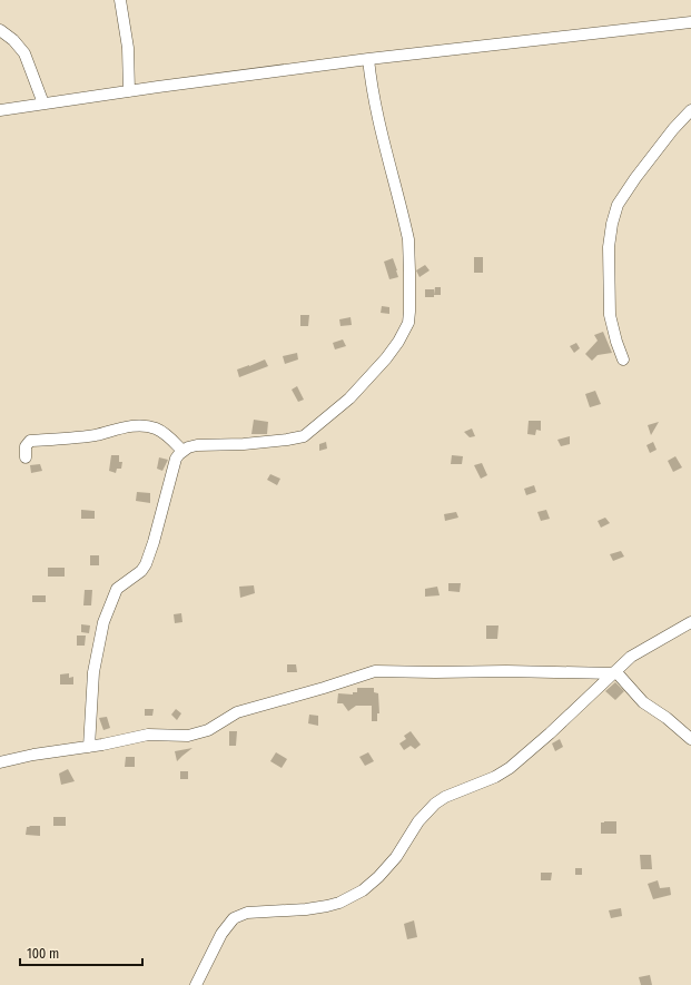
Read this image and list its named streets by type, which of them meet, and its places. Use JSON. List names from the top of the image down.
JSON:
{
  "scale_bar": "100 m"
}
